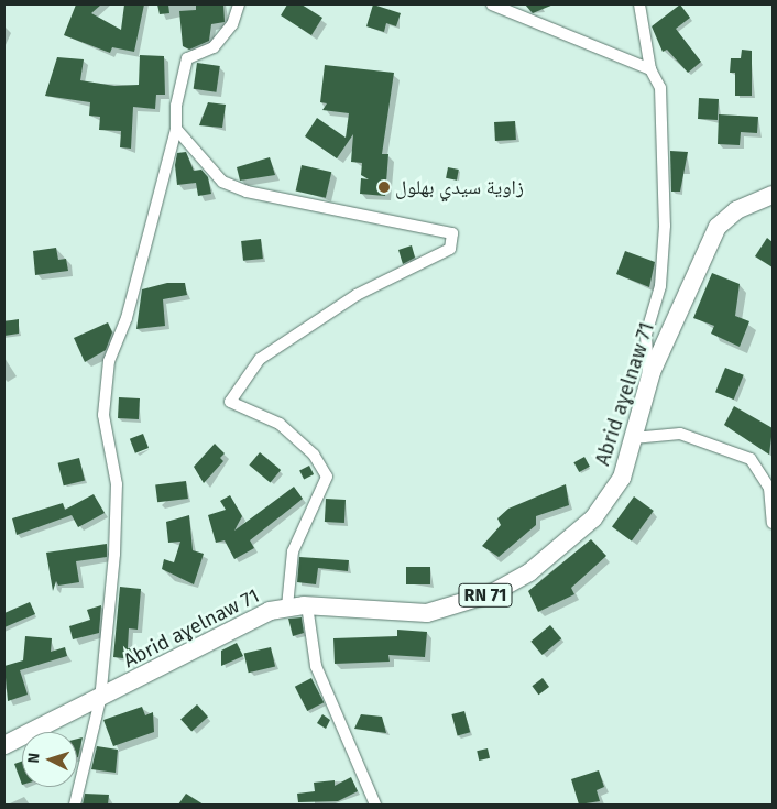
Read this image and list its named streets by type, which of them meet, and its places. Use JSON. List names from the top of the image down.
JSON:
{
  "streets": {
    "main road": ["Abrid aɣelnaw 71", "RN 71"]
  },
  "places": ["زاوية سيدي بهلول"],
  "north": "left"
}
